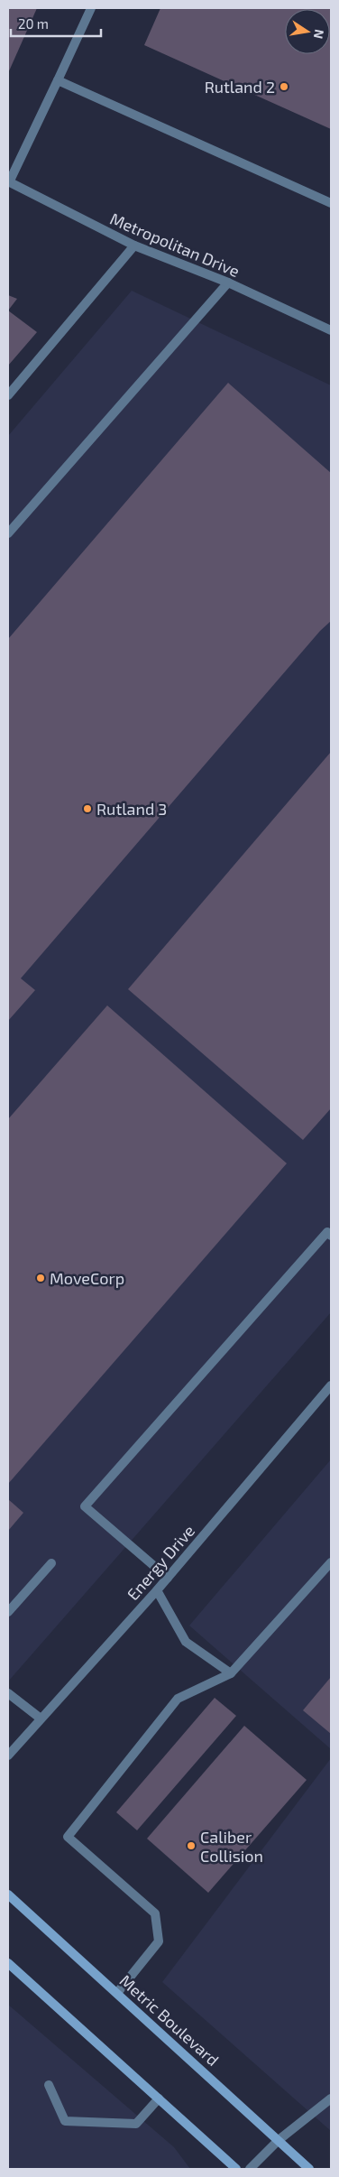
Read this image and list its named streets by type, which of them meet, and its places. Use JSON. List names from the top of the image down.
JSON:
{
  "streets": {
    "main road": ["Metric Boulevard"],
    "street": ["Metropolitan Drive", "Energy Drive"]
  },
  "places": [
    "Rutland 2",
    "Rutland 3",
    "MoveCorp",
    "Caliber Collision"
  ],
  "scale_bar": "20 m",
  "north": "right"
}
